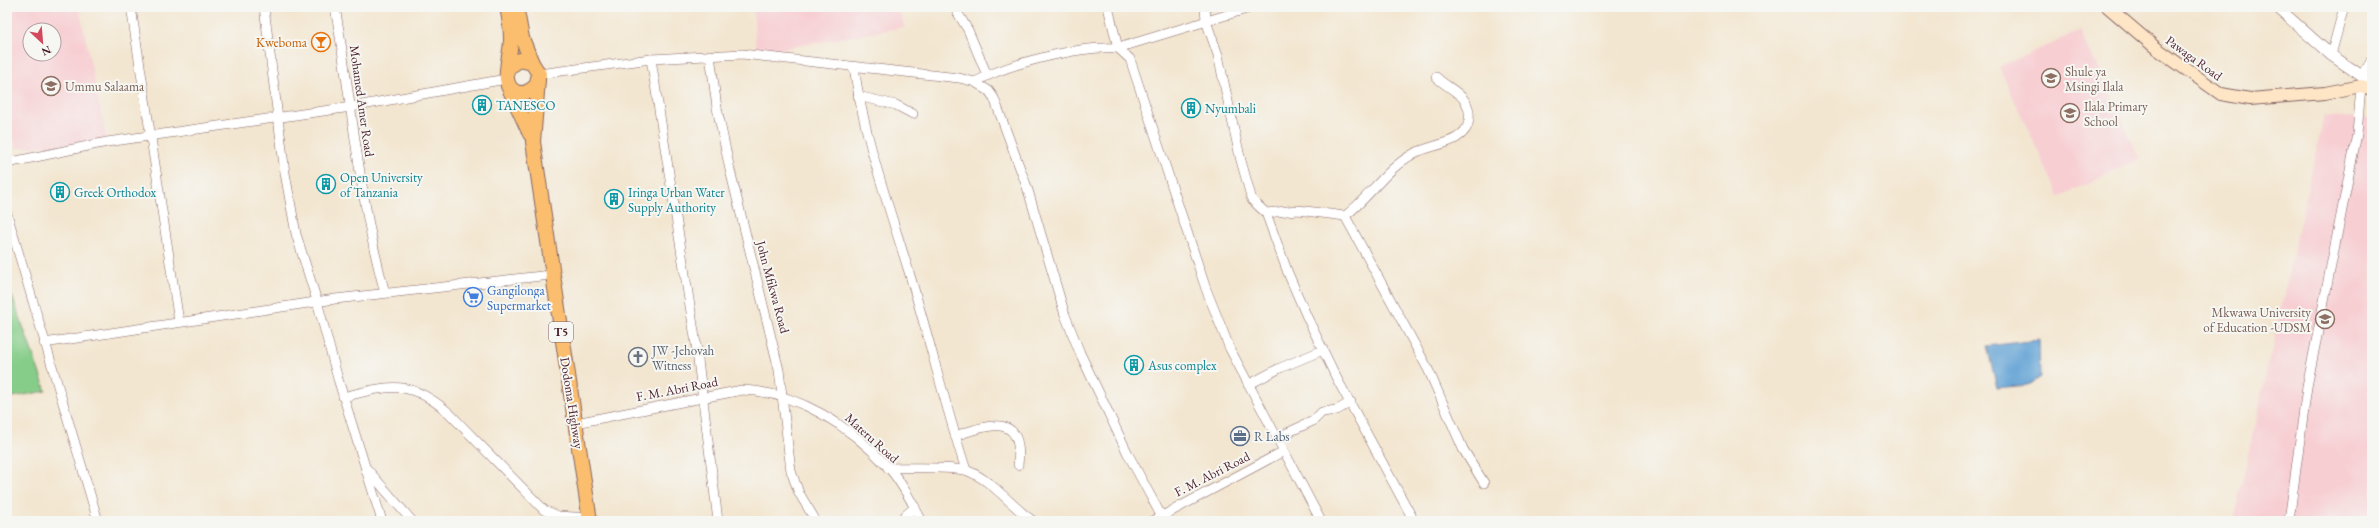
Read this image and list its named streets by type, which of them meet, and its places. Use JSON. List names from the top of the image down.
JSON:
{
  "streets": {
    "highway": ["T5", "Dodoma Highway"],
    "main road": ["Pawaga Road"],
    "street": [
      "Mohamed Amer Road",
      "John Mfikwa Road",
      "F. M. Abri Road",
      "Materu Road"
    ]
  },
  "crossings": [
    ["John Mfikwa Road", "F. M. Abri Road"],
    ["John Mfikwa Road", "Materu Road"],
    ["T5", "Dodoma Highway"],
    ["F. M. Abri Road", "Dodoma Highway"],
    ["F. M. Abri Road", "Materu Road"]
  ],
  "places": {
    "bar": ["Kweboma"],
    "school or university": [
      "Shule ya Msingi Ilala",
      "Ummu Salaama",
      "Ilala Primary School",
      "Mkwawa University of Education -UDSM"
    ],
    "building": [
      "TANESCO",
      "Nyumbali",
      "Open University of Tanzania",
      "Greek Orthodox",
      "Iringa Urban Water Supply Authority",
      "Asus complex"
    ],
    "supermarket": ["Gangilonga Supermarket"],
    "church": ["JW -Jehovah Witness"],
    "office": ["R Labs"]
  },
  "north": "bottom right"
}
